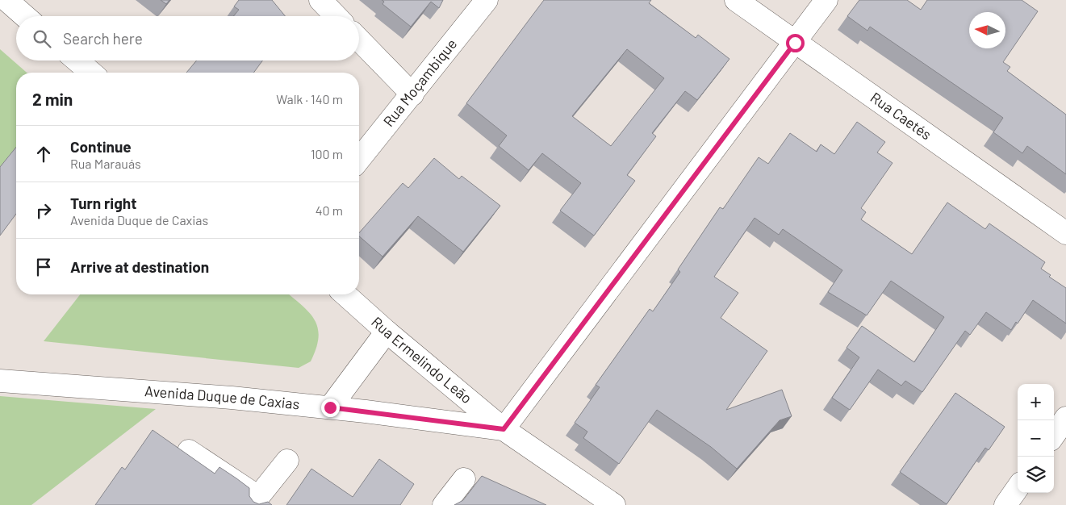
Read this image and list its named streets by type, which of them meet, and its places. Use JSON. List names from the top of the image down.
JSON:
{
  "streets": {
    "street": [
      "Rua Moçambique",
      "Rua Caetés",
      "Rua Ermelindo Leão",
      "Avenida Duque de Caxias"
    ]
  },
  "crossings": [
    ["Rua Ermelindo Leão", "Avenida Duque de Caxias"]
  ],
  "north": "left",
  "page": {
    "search": "Search here",
    "heading": ["2 min", "Walk · 140 m"],
    "list": [
      ["Continue", "Rua Marauás", "100 m"],
      ["Turn right", "Avenida Duque de Caxias", "40 m"],
      "Arrive at destination"
    ],
    "map_buttons": ["+", "−"]
  }
}
